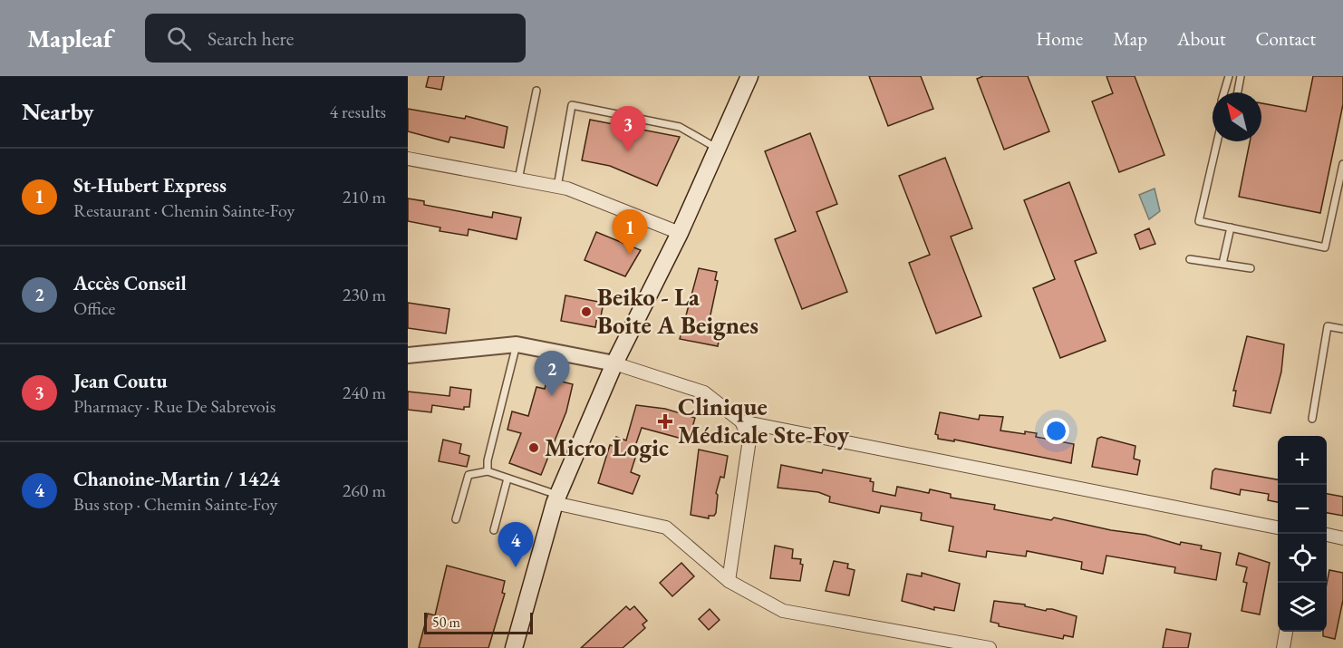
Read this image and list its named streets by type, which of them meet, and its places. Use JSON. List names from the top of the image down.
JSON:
{
  "places": {
    "other": ["Beiko - La Boite A Beignes", "Micro Logic"],
    "health": ["Clinique Médicale Ste-Foy"]
  },
  "scale_bar": "50 m",
  "north": "top left",
  "page": {
    "header": "Mapleaf",
    "search": "Search here",
    "nav": [
      "Home",
      "Map",
      "About",
      "Contact"
    ],
    "heading": ["Nearby", "4 results"],
    "pins": [
      "3",
      "1",
      "2",
      "4"
    ],
    "list": [
      {
        "mark": "1",
        "name": "St-Hubert Express",
        "note": "Restaurant · Chemin Sainte-Foy",
        "value": "210 m"
      },
      {
        "mark": "2",
        "name": "Accès Conseil",
        "note": "Office",
        "value": "230 m"
      },
      {
        "mark": "3",
        "name": "Jean Coutu",
        "note": "Pharmacy · Rue De Sabrevois",
        "value": "240 m"
      },
      {
        "mark": "4",
        "name": "Chanoine-Martin / 1424",
        "note": "Bus stop · Chemin Sainte-Foy",
        "value": "260 m"
      }
    ],
    "map_buttons": ["+", "−"],
    "scale": "50 m"
  }
}
